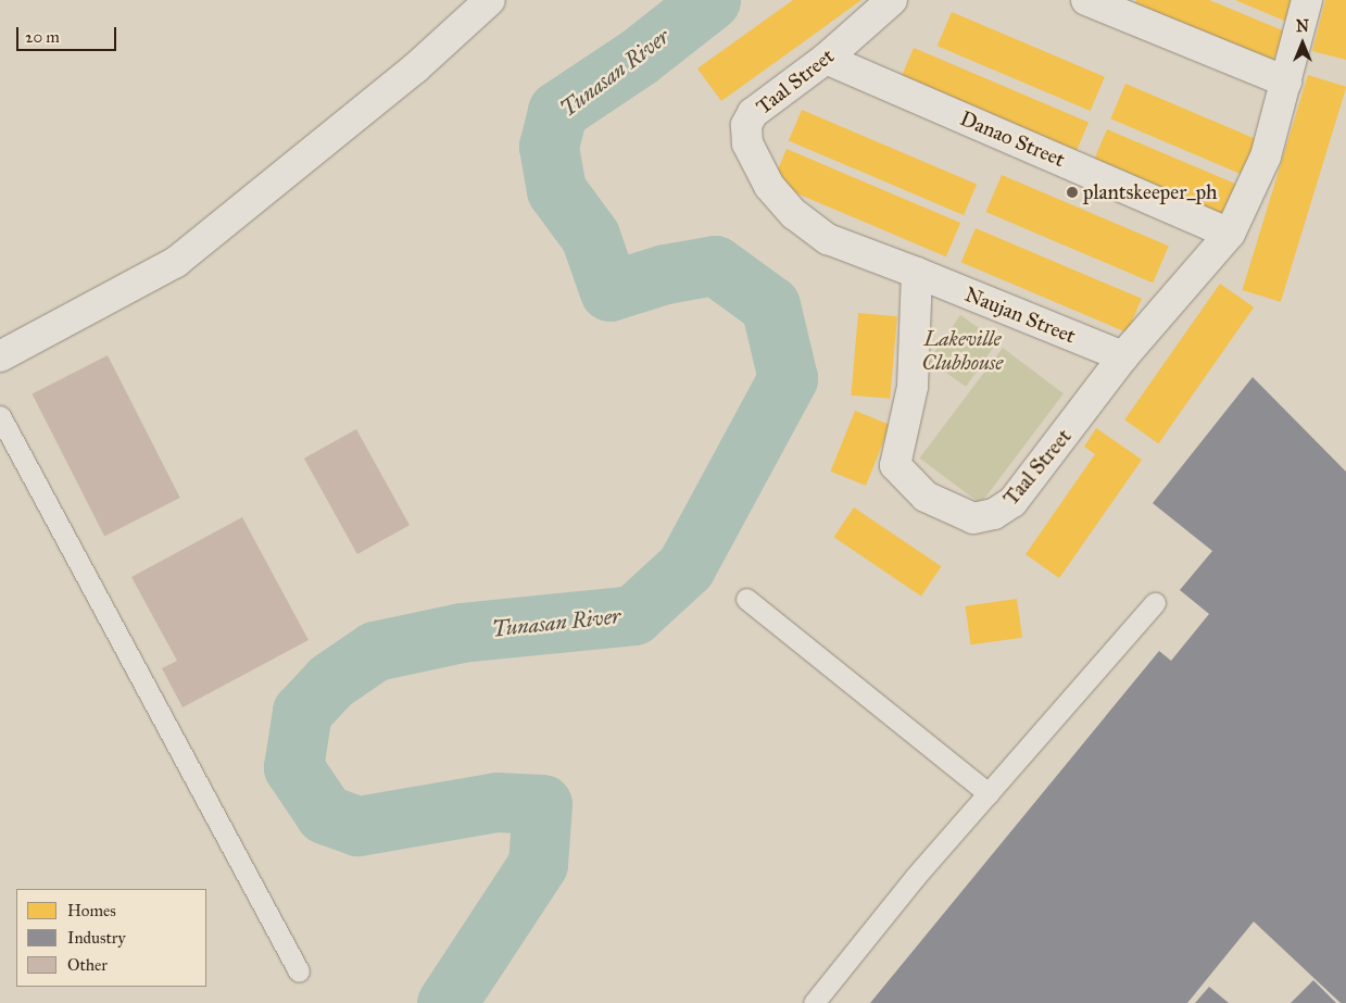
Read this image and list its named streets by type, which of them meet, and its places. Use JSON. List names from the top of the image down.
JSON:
{
  "streets": {
    "street": ["Taal Street", "Danao Street", "Naujan Street"]
  },
  "crossings": [
    ["Taal Street", "Danao Street"],
    ["Taal Street", "Naujan Street"]
  ],
  "water": ["Tunasan River"],
  "parks": ["Lakeville Clubhouse"],
  "places": ["plantskeeper_ph"],
  "legend": ["Homes", "Industry", "Other"],
  "scale_bar": "20 m",
  "north": "top"
}
